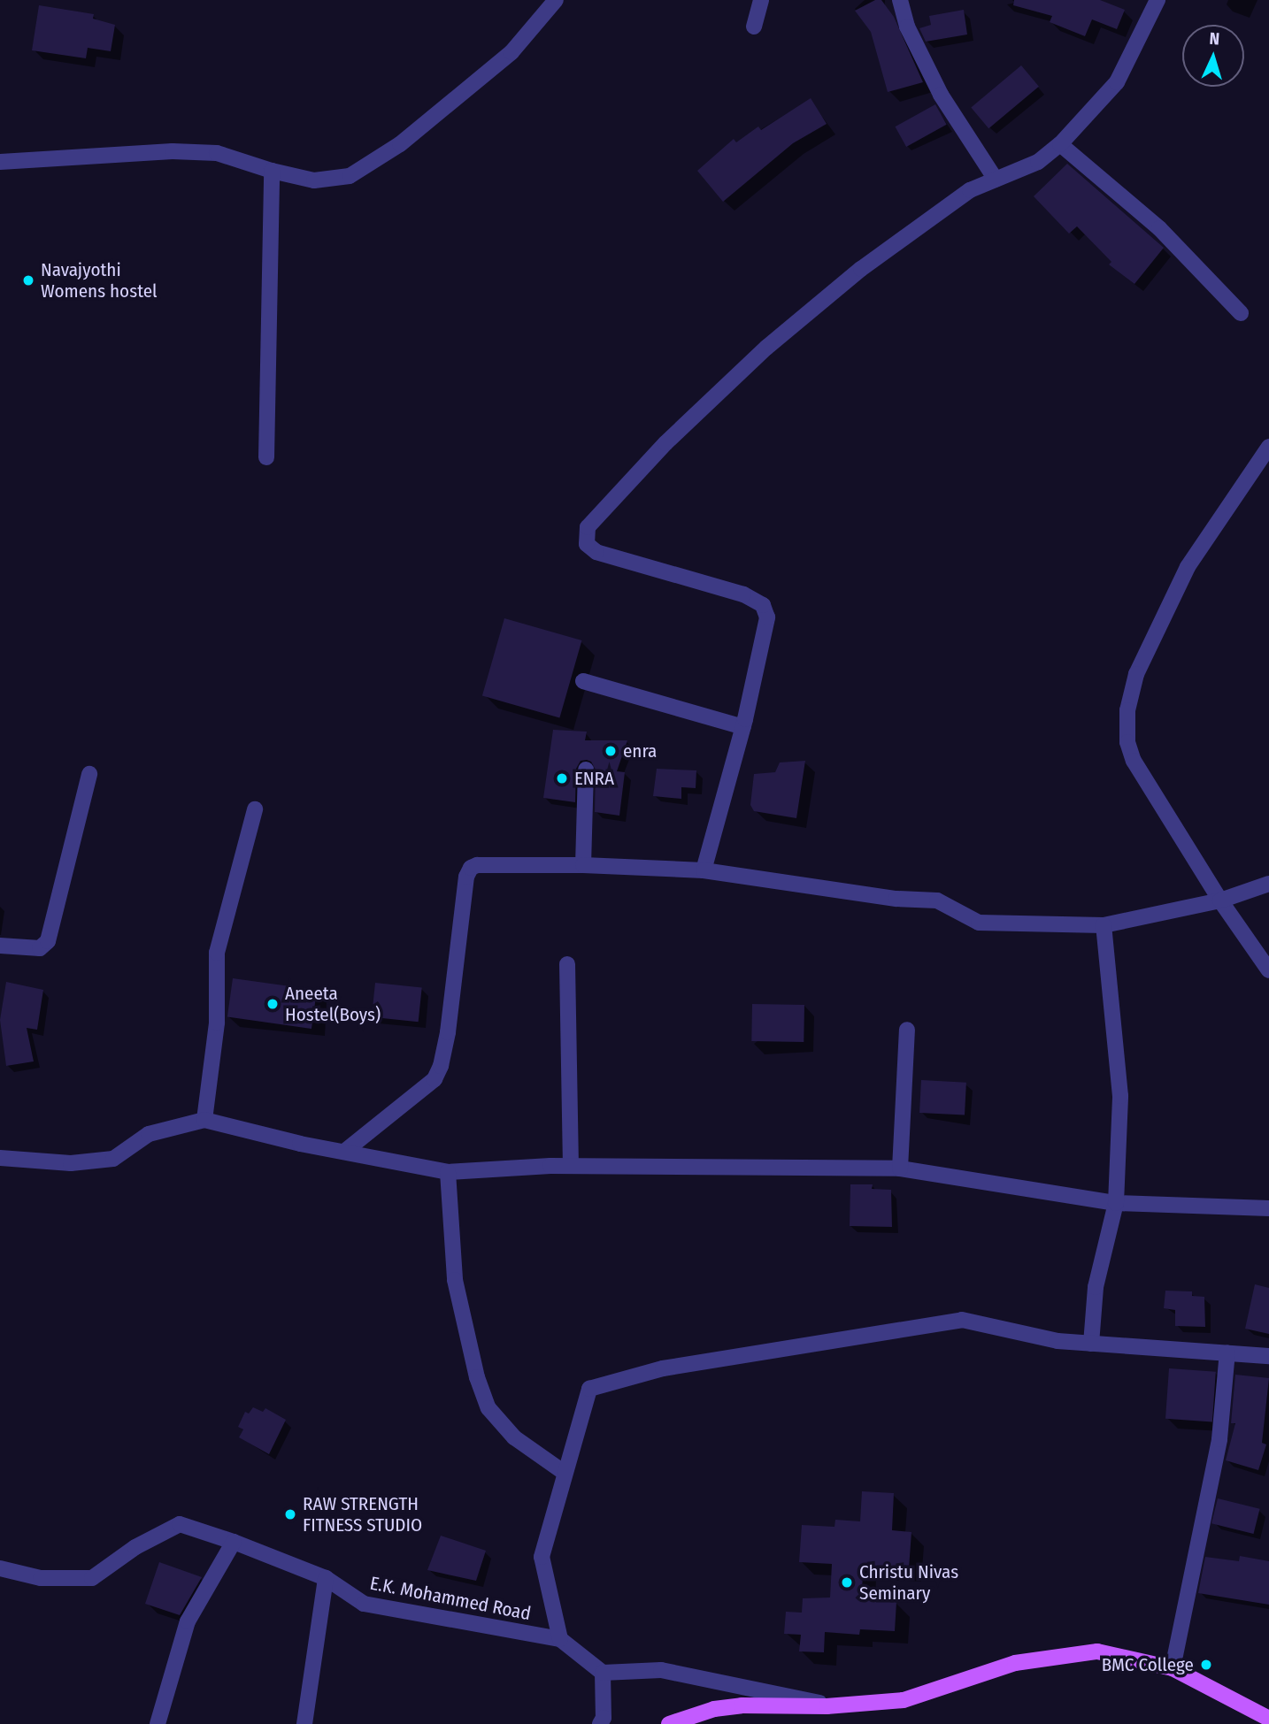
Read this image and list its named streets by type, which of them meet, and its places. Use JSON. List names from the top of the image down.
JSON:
{
  "streets": {
    "street": ["E.K. Mohammed Road"]
  },
  "places": [
    "Navajyothi Womens hostel",
    "enra",
    "ENRA",
    "Aneeta Hostel(Boys)",
    "RAW STRENGTH FITNESS STUDIO",
    "Christu Nivas Seminary",
    "BMC College"
  ],
  "north": "top"
}
